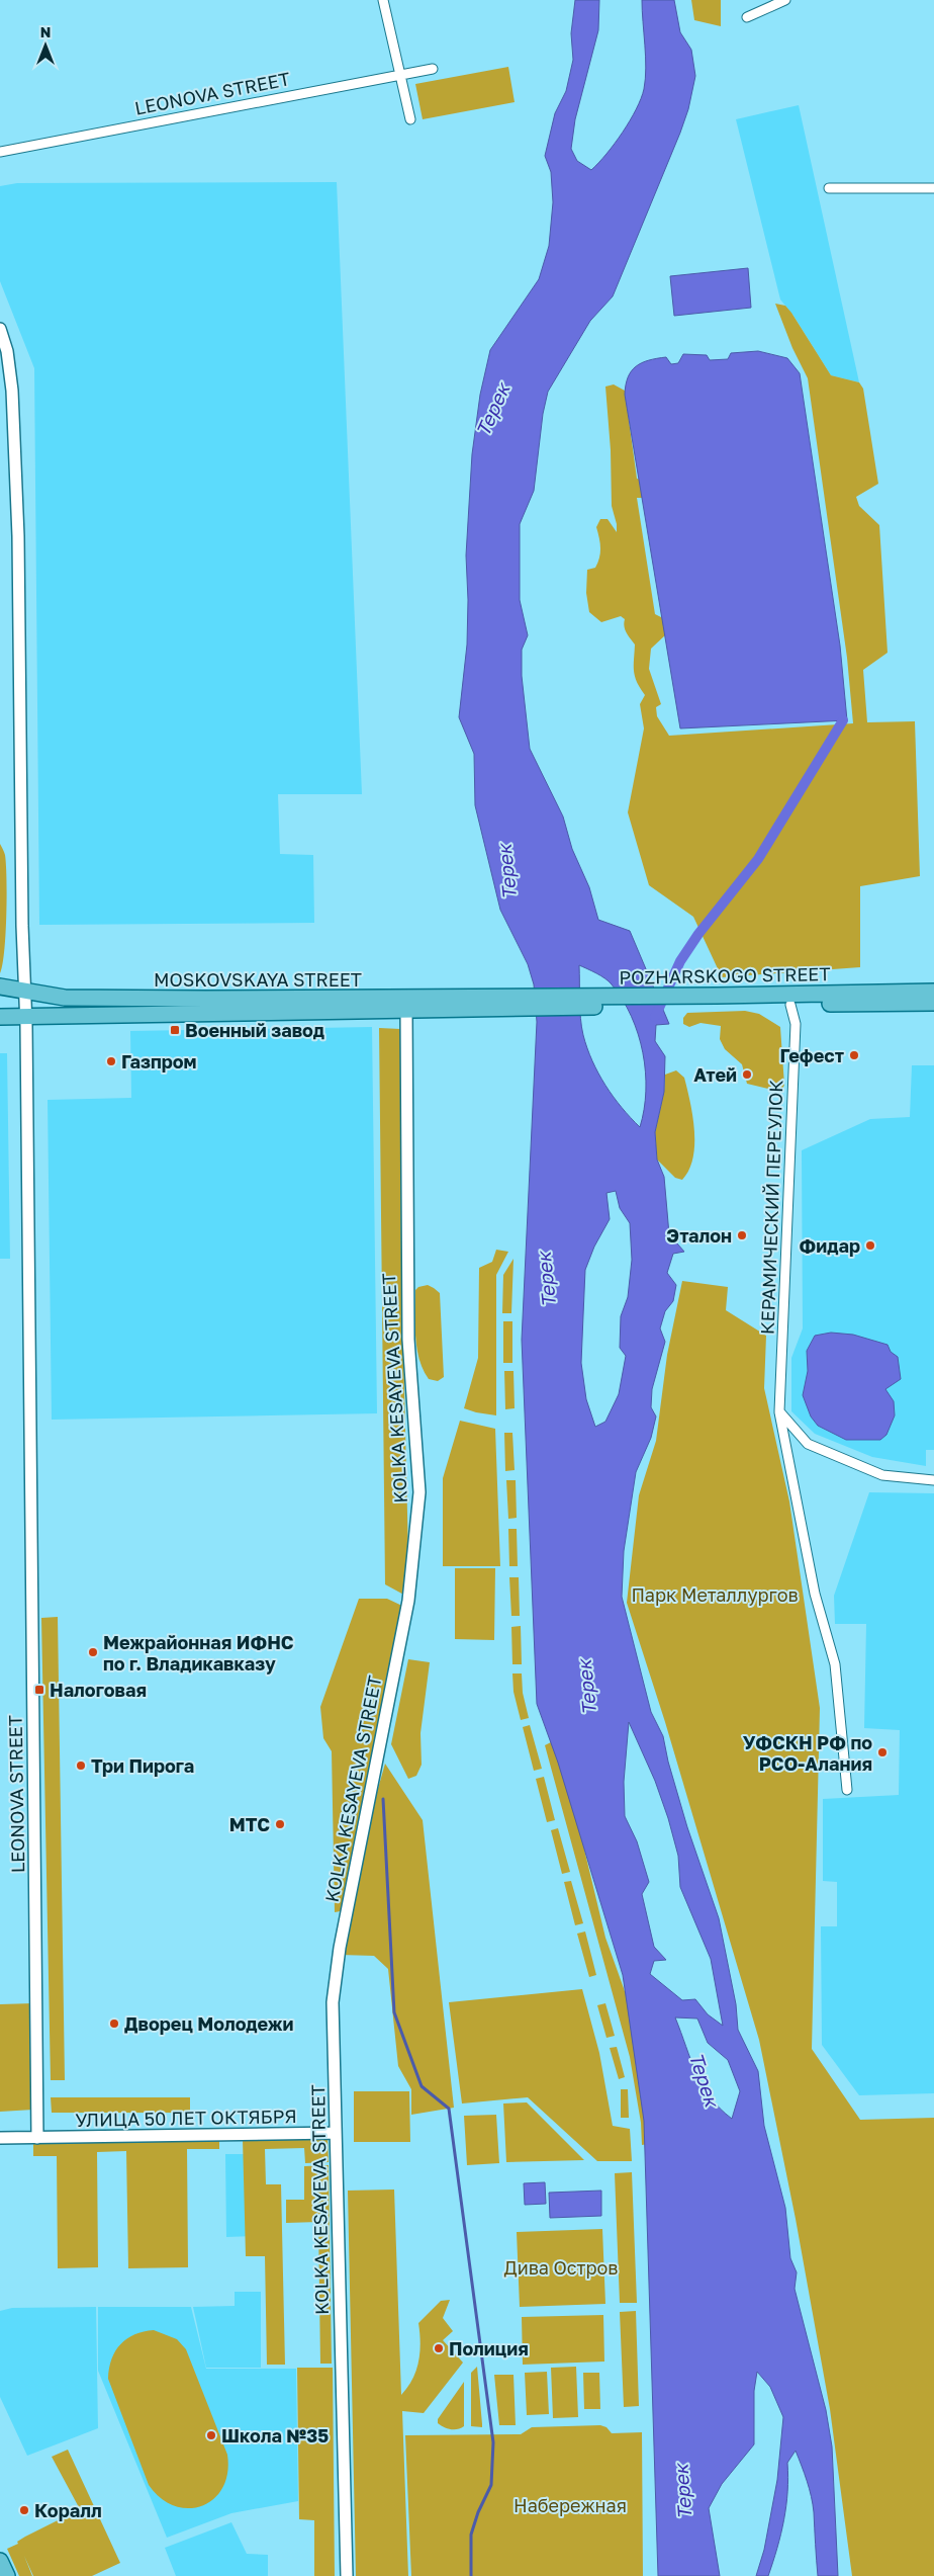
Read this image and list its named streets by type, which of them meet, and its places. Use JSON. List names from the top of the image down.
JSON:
{
  "streets": {
    "main road": ["POZHARSKOGO STREET", "MOSKOVSKAYA STREET"],
    "street": [
      "LEONOVA STREET",
      "КЕРАМИЧЕСКИЙ ПЕРЕУЛОК",
      "KOLKA KESAYEVA STREET",
      "УЛИЦА 50 ЛЕТ ОКТЯБРЯ"
    ]
  },
  "crossings": [
    ["LEONOVA STREET", "MOSKOVSKAYA STREET"],
    ["LEONOVA STREET", "УЛИЦА 50 ЛЕТ ОКТЯБРЯ"],
    ["POZHARSKOGO STREET", "MOSKOVSKAYA STREET"],
    ["POZHARSKOGO STREET", "КЕРАМИЧЕСКИЙ ПЕРЕУЛОК"],
    ["MOSKOVSKAYA STREET", "KOLKA KESAYEVA STREET"],
    ["KOLKA KESAYEVA STREET", "УЛИЦА 50 ЛЕТ ОКТЯБРЯ"]
  ],
  "water": ["Терек"],
  "parks": ["Парк Металлургов", "Дива Остров", "Набережная"],
  "places": {
    "transit": ["Военный завод", "Налоговая"],
    "other": [
      "Гефест",
      "Газпром",
      "Атей",
      "Эталон",
      "Фидар",
      "Межрайонная ИФНС по г. Владикавказу",
      "УФСКН РФ по РСО-Алания",
      "Три Пирога",
      "МТС",
      "Дворец Молодежи",
      "Полиция",
      "Школа №35",
      "Коралл"
    ]
  },
  "north": "top"
}
